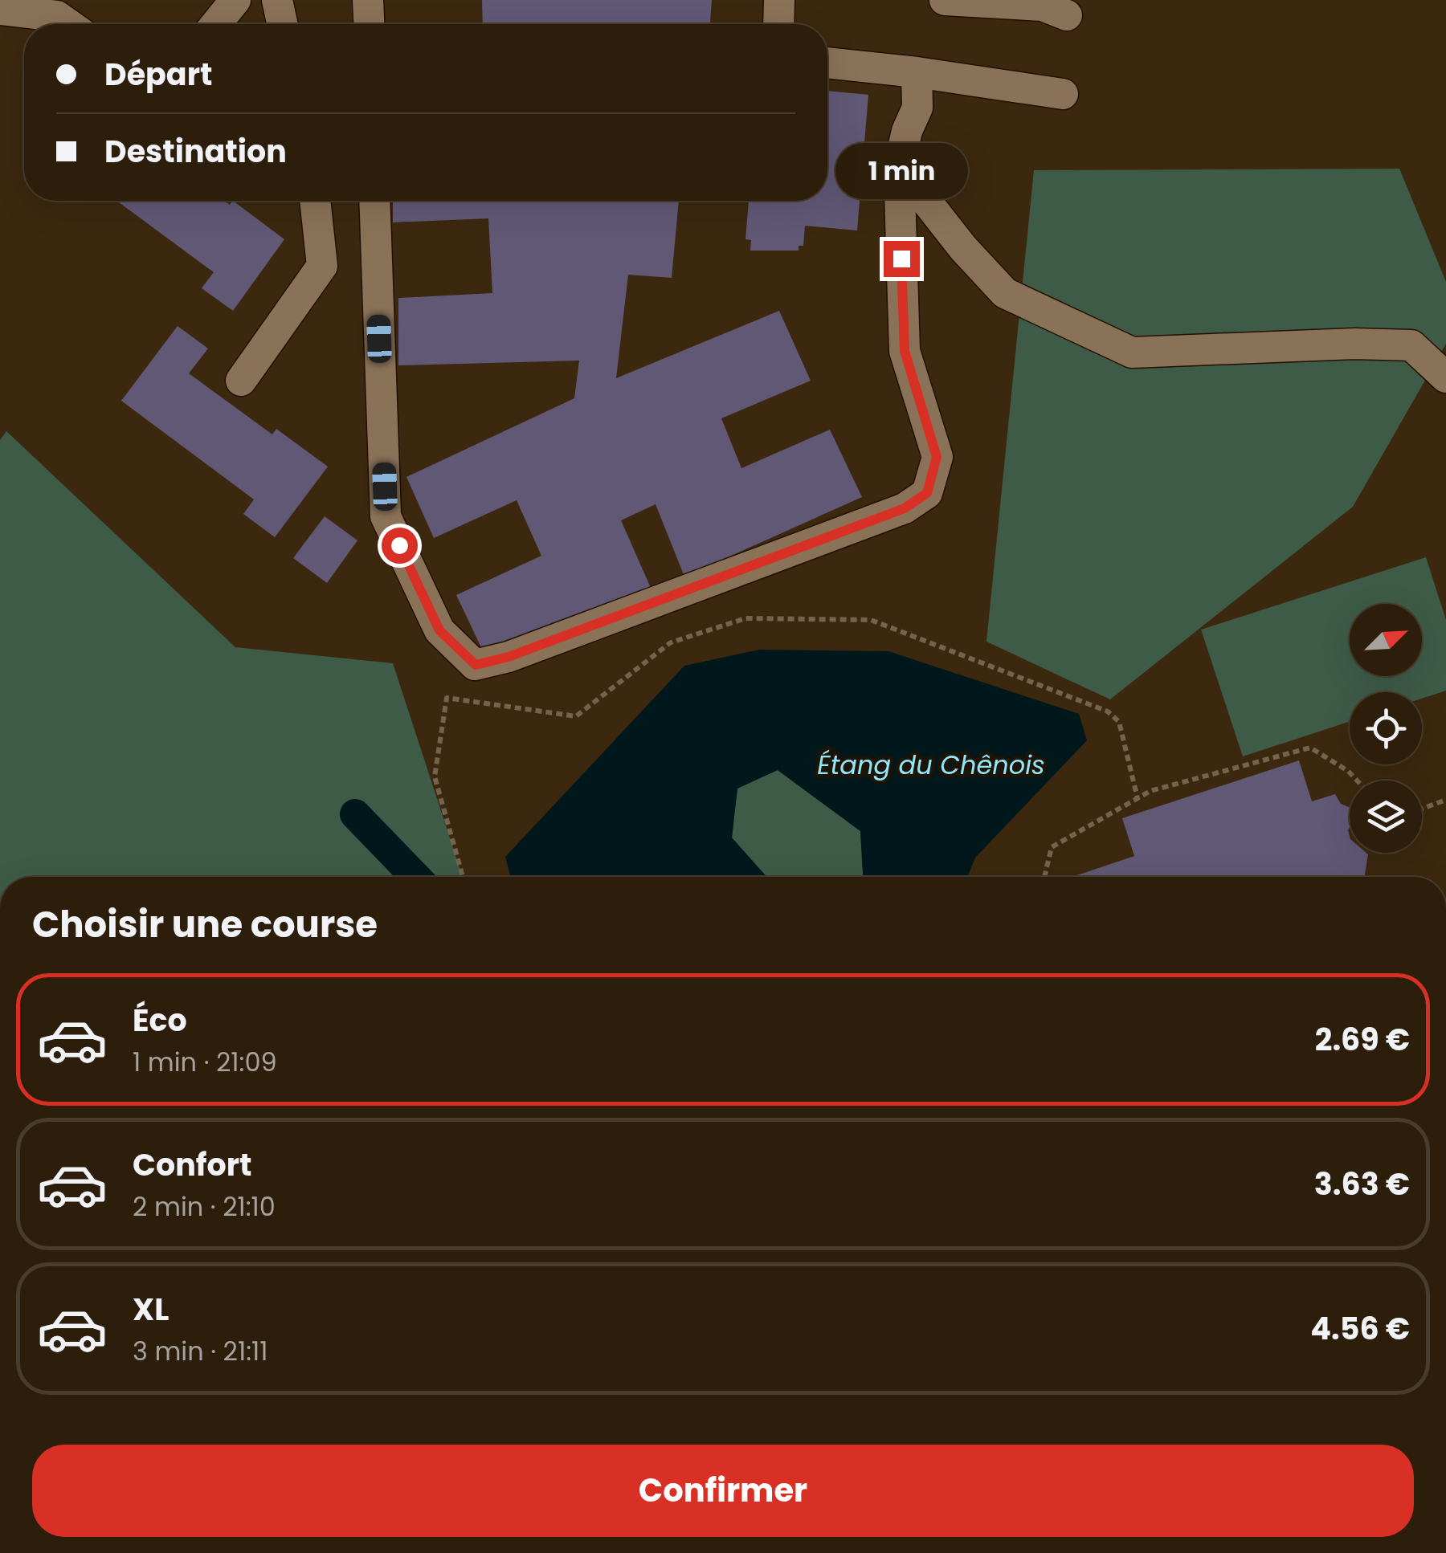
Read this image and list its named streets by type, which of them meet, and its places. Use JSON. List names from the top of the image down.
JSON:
{
  "water": ["Étang du Chênois"],
  "north": "top right",
  "page": {
    "banner": ["Départ", "Destination"],
    "bubble": "1 min",
    "heading": "Choisir une course",
    "list": [
      {
        "name": "Éco",
        "note": "1 min · 21:09",
        "value": "2.69 €"
      },
      {
        "name": "Confort",
        "note": "2 min · 21:10",
        "value": "3.63 €"
      },
      {
        "name": "XL",
        "note": "3 min · 21:11",
        "value": "4.56 €"
      }
    ],
    "buttons": "Confirmer"
  }
}
